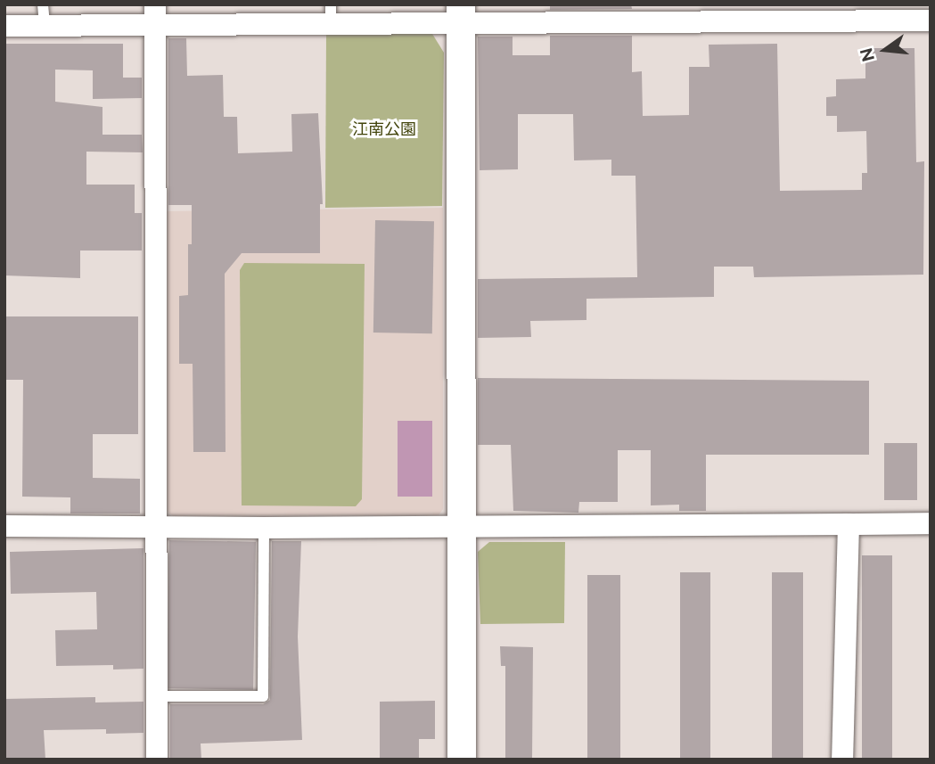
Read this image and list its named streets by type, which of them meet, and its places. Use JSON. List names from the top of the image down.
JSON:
{
  "parks": ["江南公園"],
  "north": "left"
}
